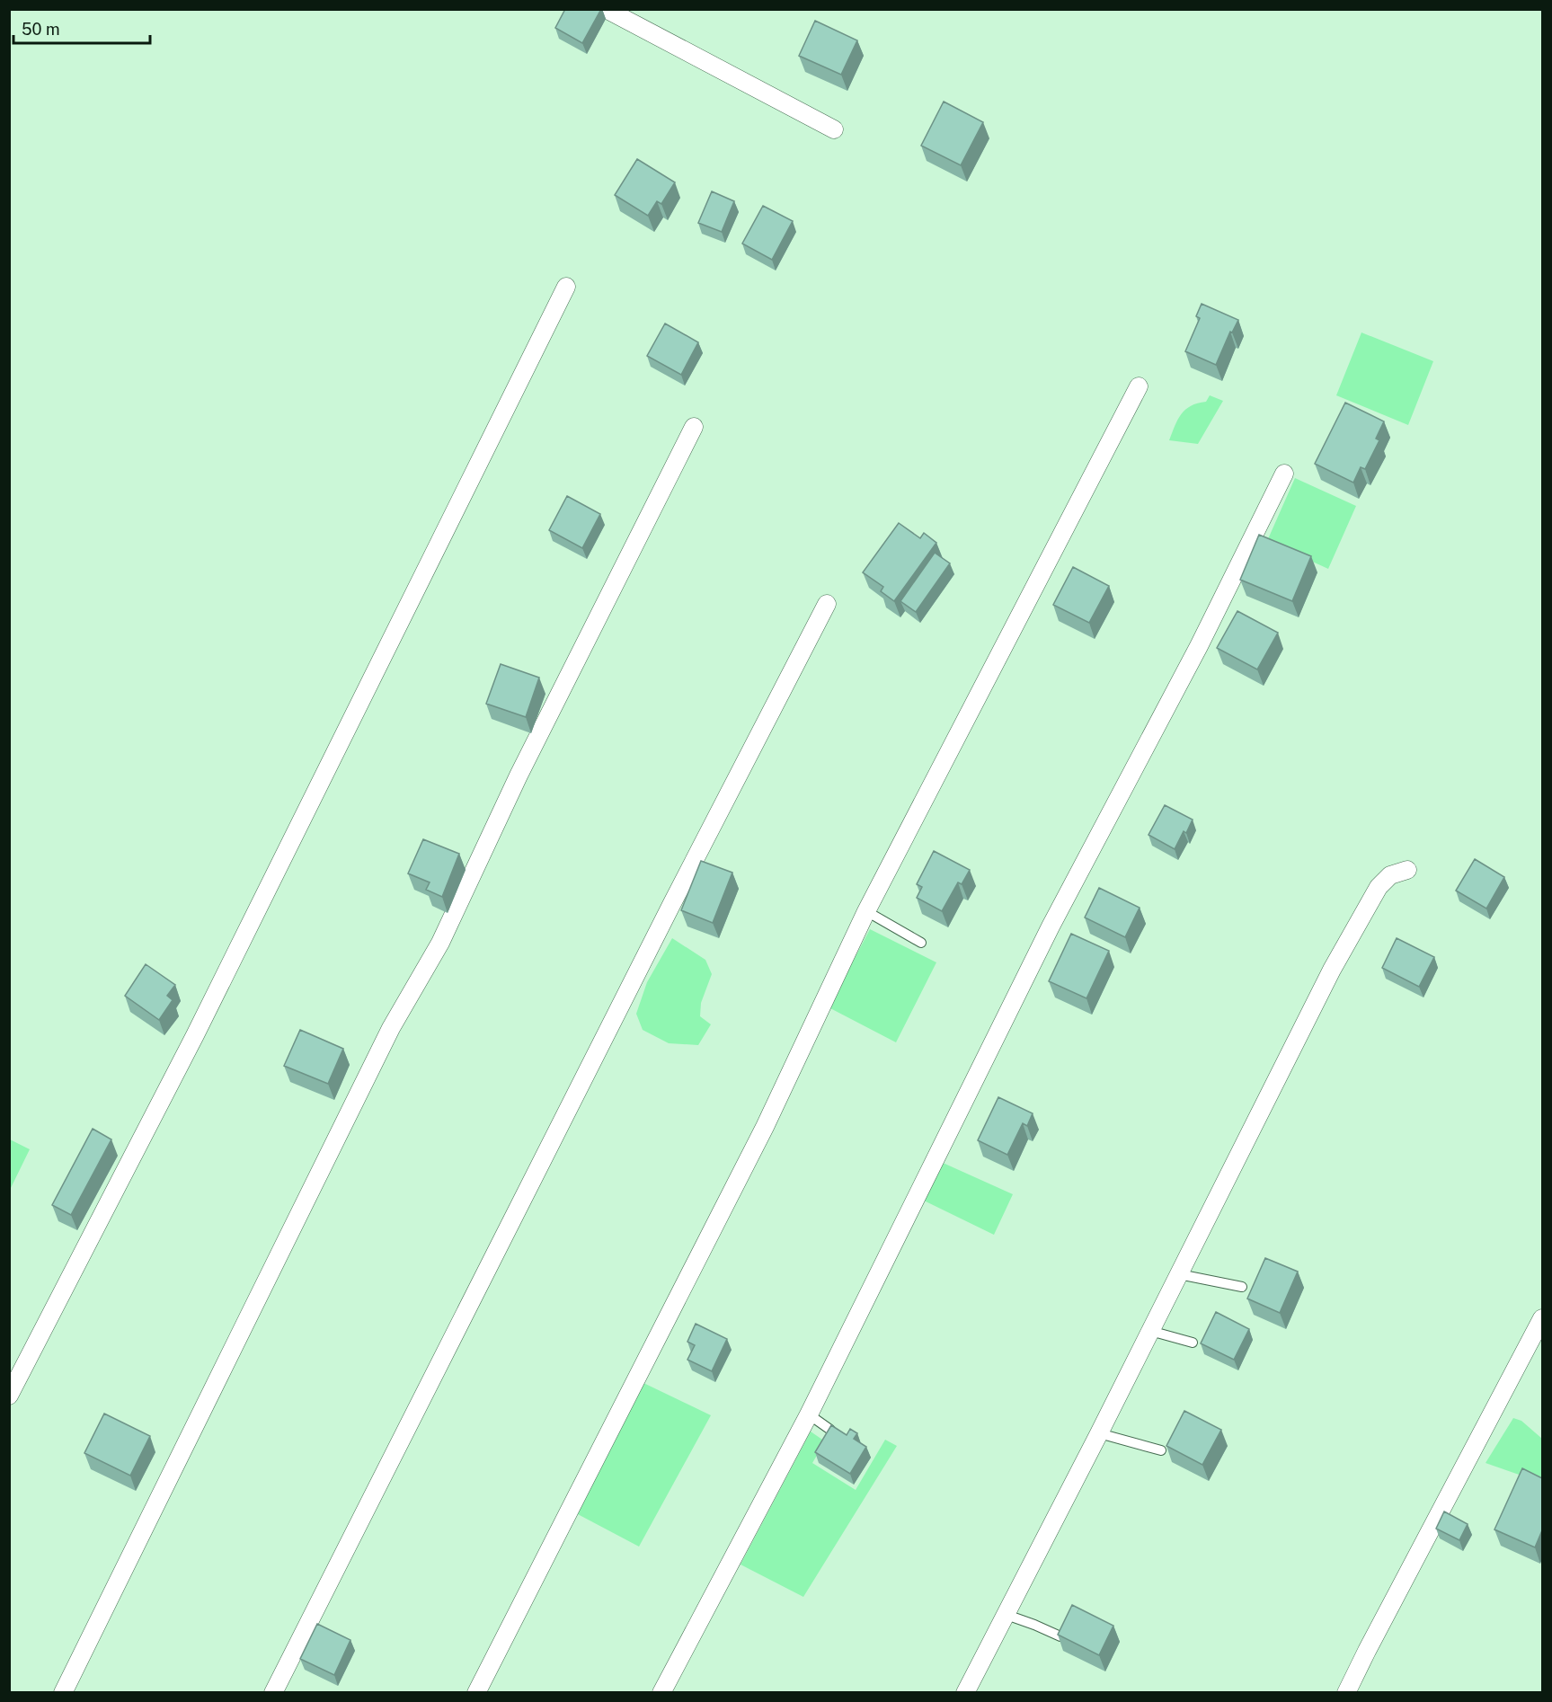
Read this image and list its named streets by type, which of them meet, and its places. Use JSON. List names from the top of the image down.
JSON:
{
  "scale_bar": "50 m"
}
